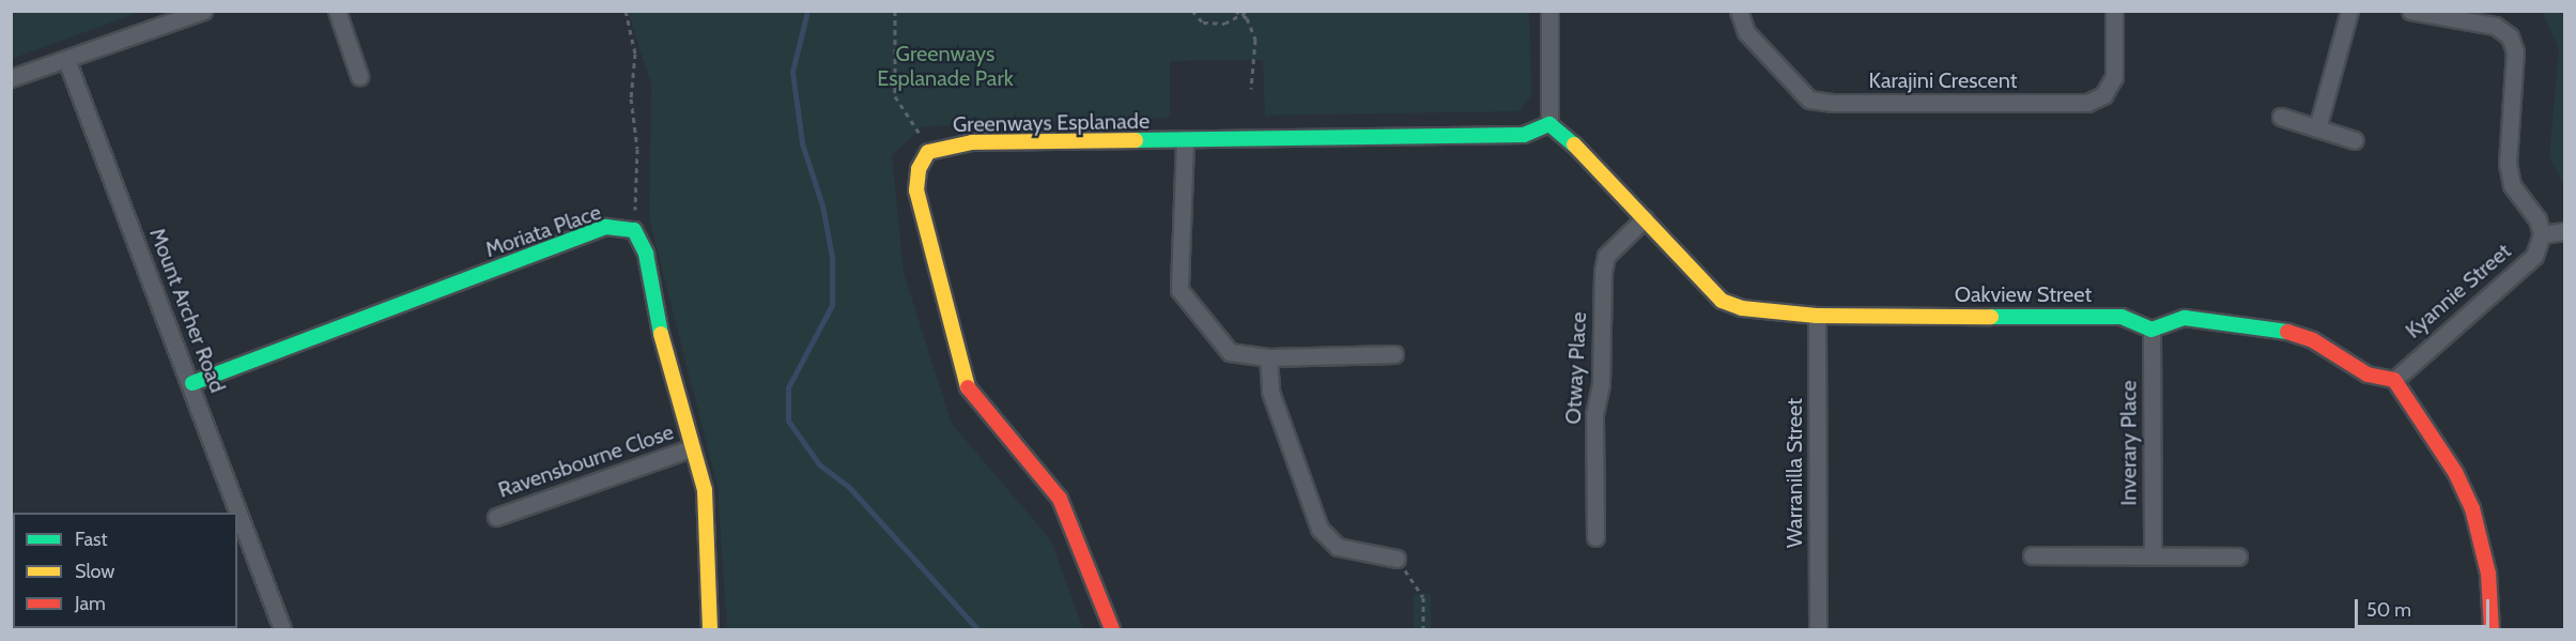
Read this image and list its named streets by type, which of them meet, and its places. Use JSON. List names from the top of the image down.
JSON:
{
  "streets": {
    "street": [
      "Karajini Crescent",
      "Greenways Esplanade",
      "Moriata Place",
      "Kyannie Street",
      "Oakview Street",
      "Mount Archer Road",
      "Otway Place",
      "Inverary Place",
      "Ravensbourne Close",
      "Warranilla Street"
    ]
  },
  "crossings": [
    ["Greenways Esplanade", "Oakview Street"],
    ["Moriata Place", "Mount Archer Road"],
    ["Moriata Place", "Ravensbourne Close"],
    ["Oakview Street", "Otway Place"],
    ["Oakview Street", "Inverary Place"],
    ["Oakview Street", "Warranilla Street"]
  ],
  "parks": ["Greenways Esplanade Park"],
  "legend": ["Fast", "Slow", "Jam"],
  "scale_bar": "50 m"
}
